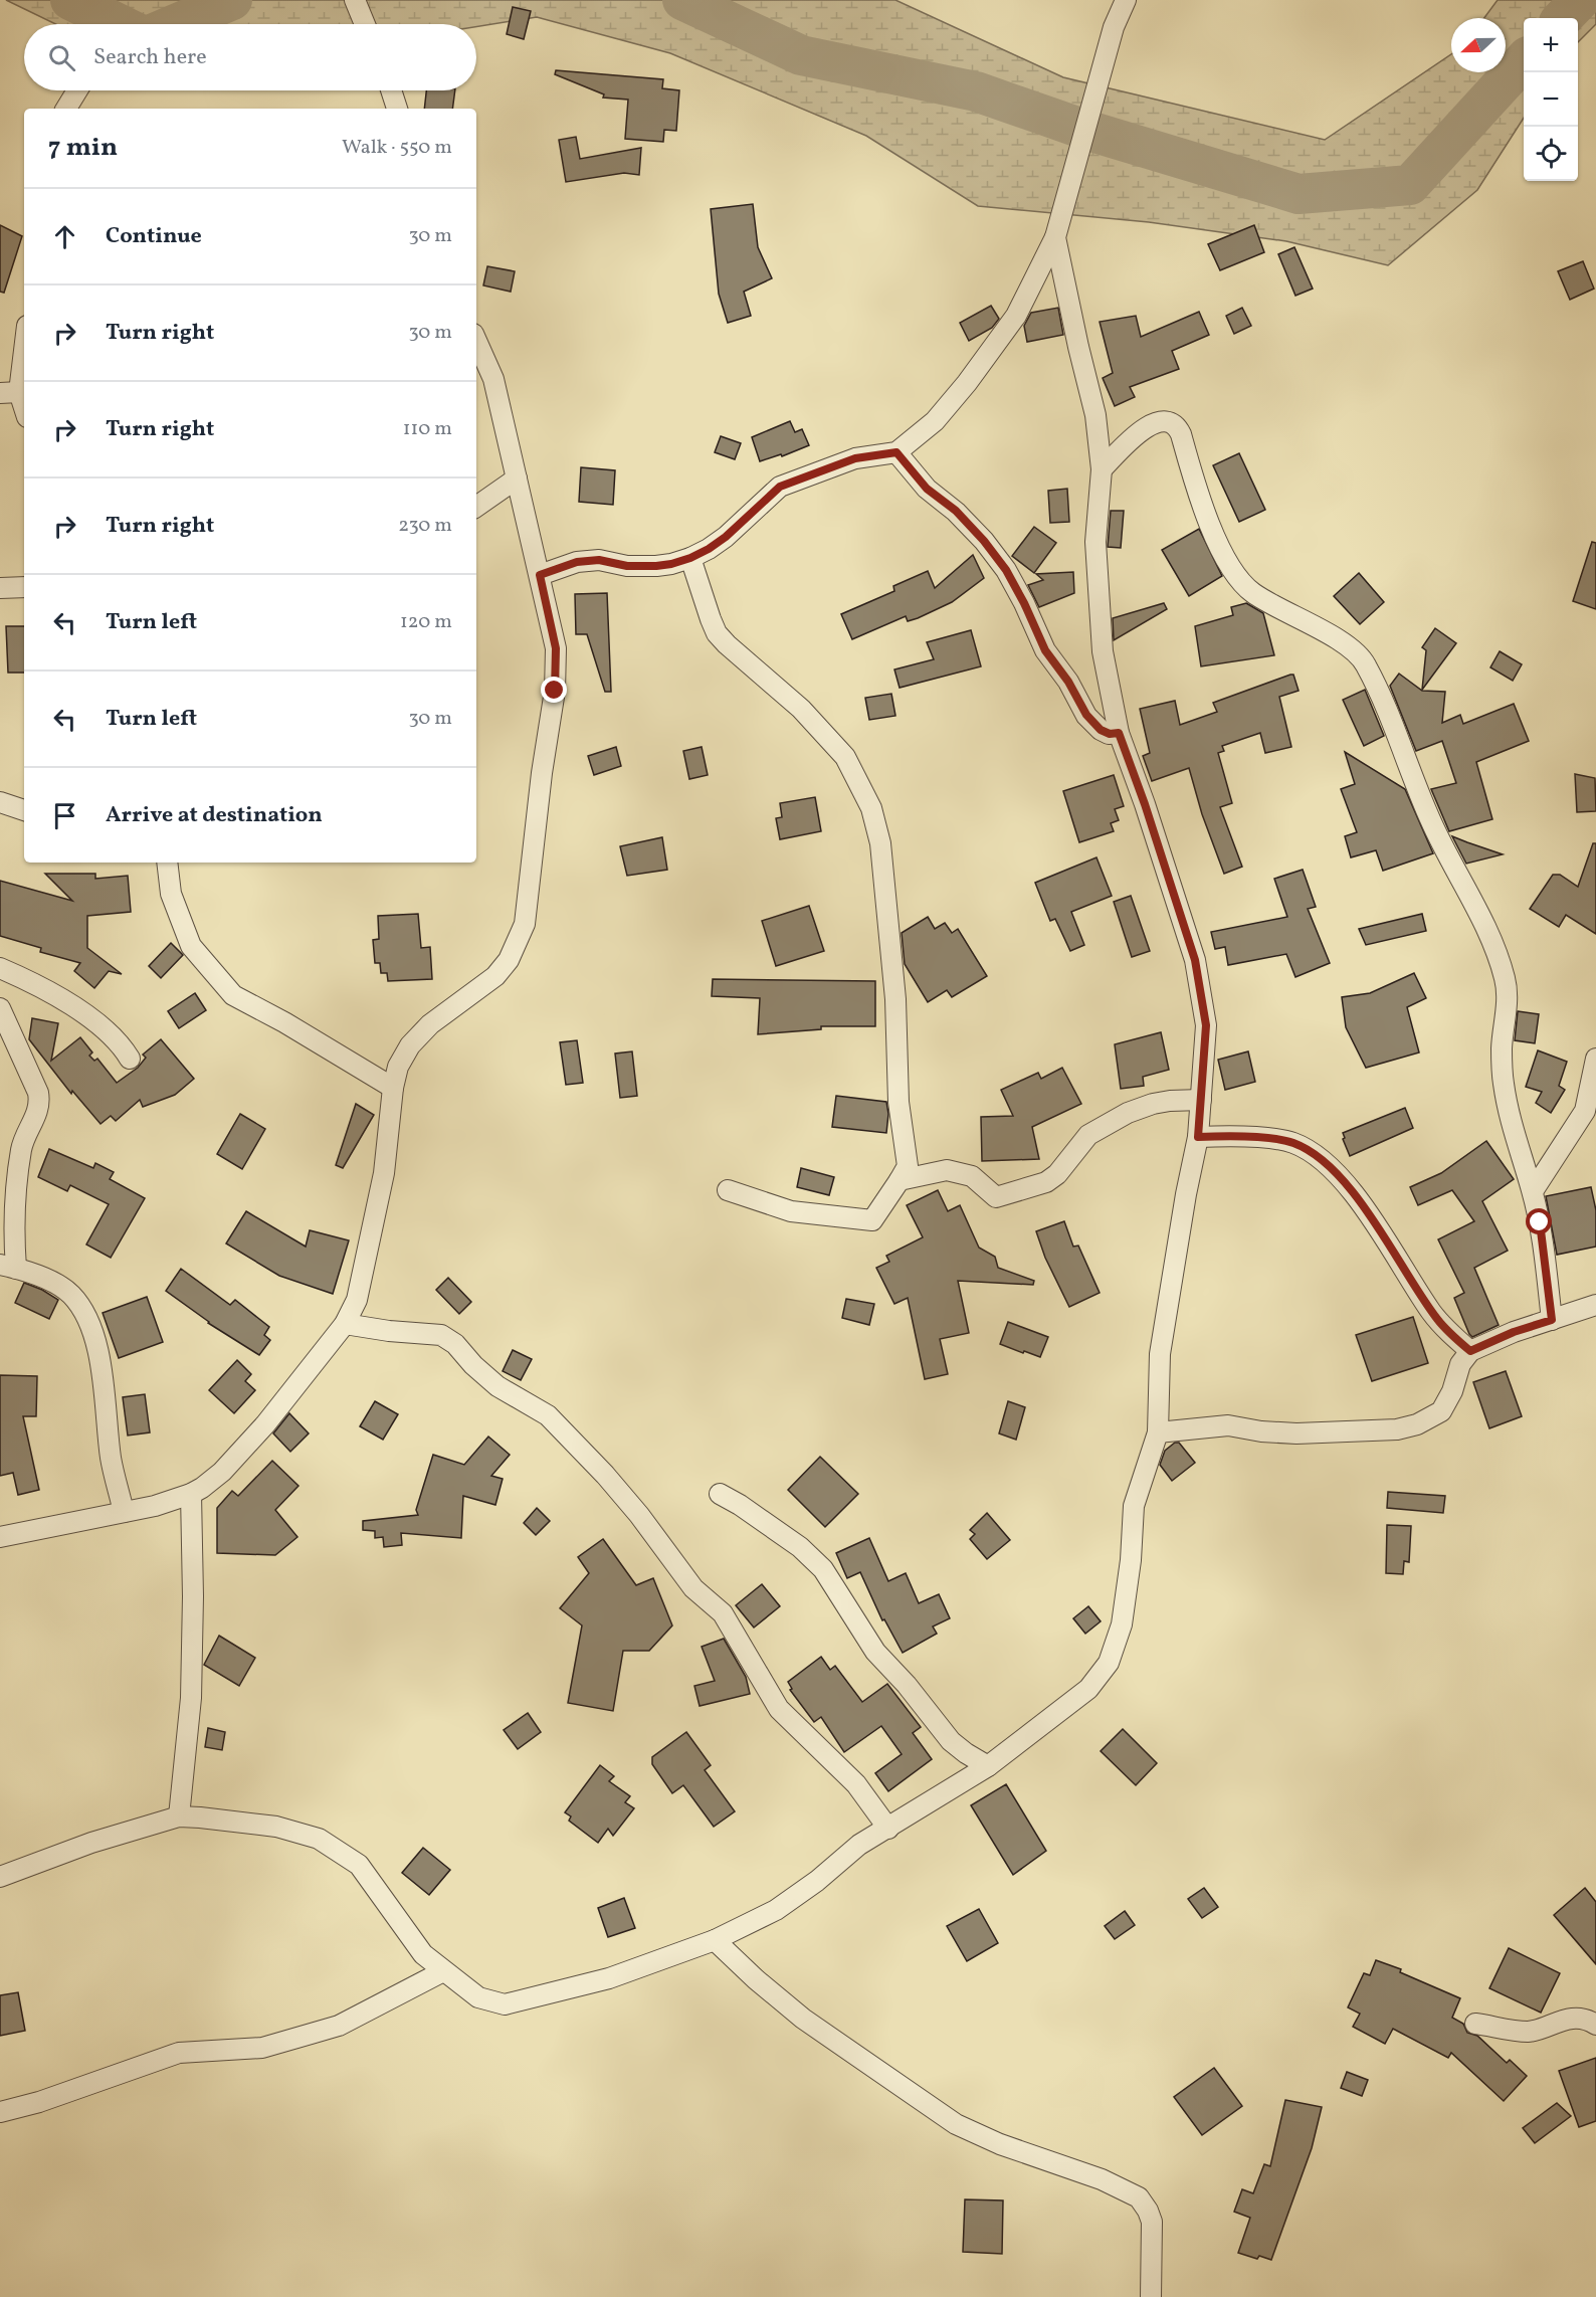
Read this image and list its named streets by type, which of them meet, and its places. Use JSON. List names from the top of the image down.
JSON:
{
  "north": "left",
  "page": {
    "map_buttons": ["+", "−"],
    "search": "Search here",
    "heading": ["7 min", "Walk · 550 m"],
    "list": [
      ["Continue", "30 m"],
      ["Turn right", "30 m"],
      ["Turn right", "110 m"],
      ["Turn right", "230 m"],
      ["Turn left", "120 m"],
      ["Turn left", "30 m"],
      "Arrive at destination"
    ]
  }
}
